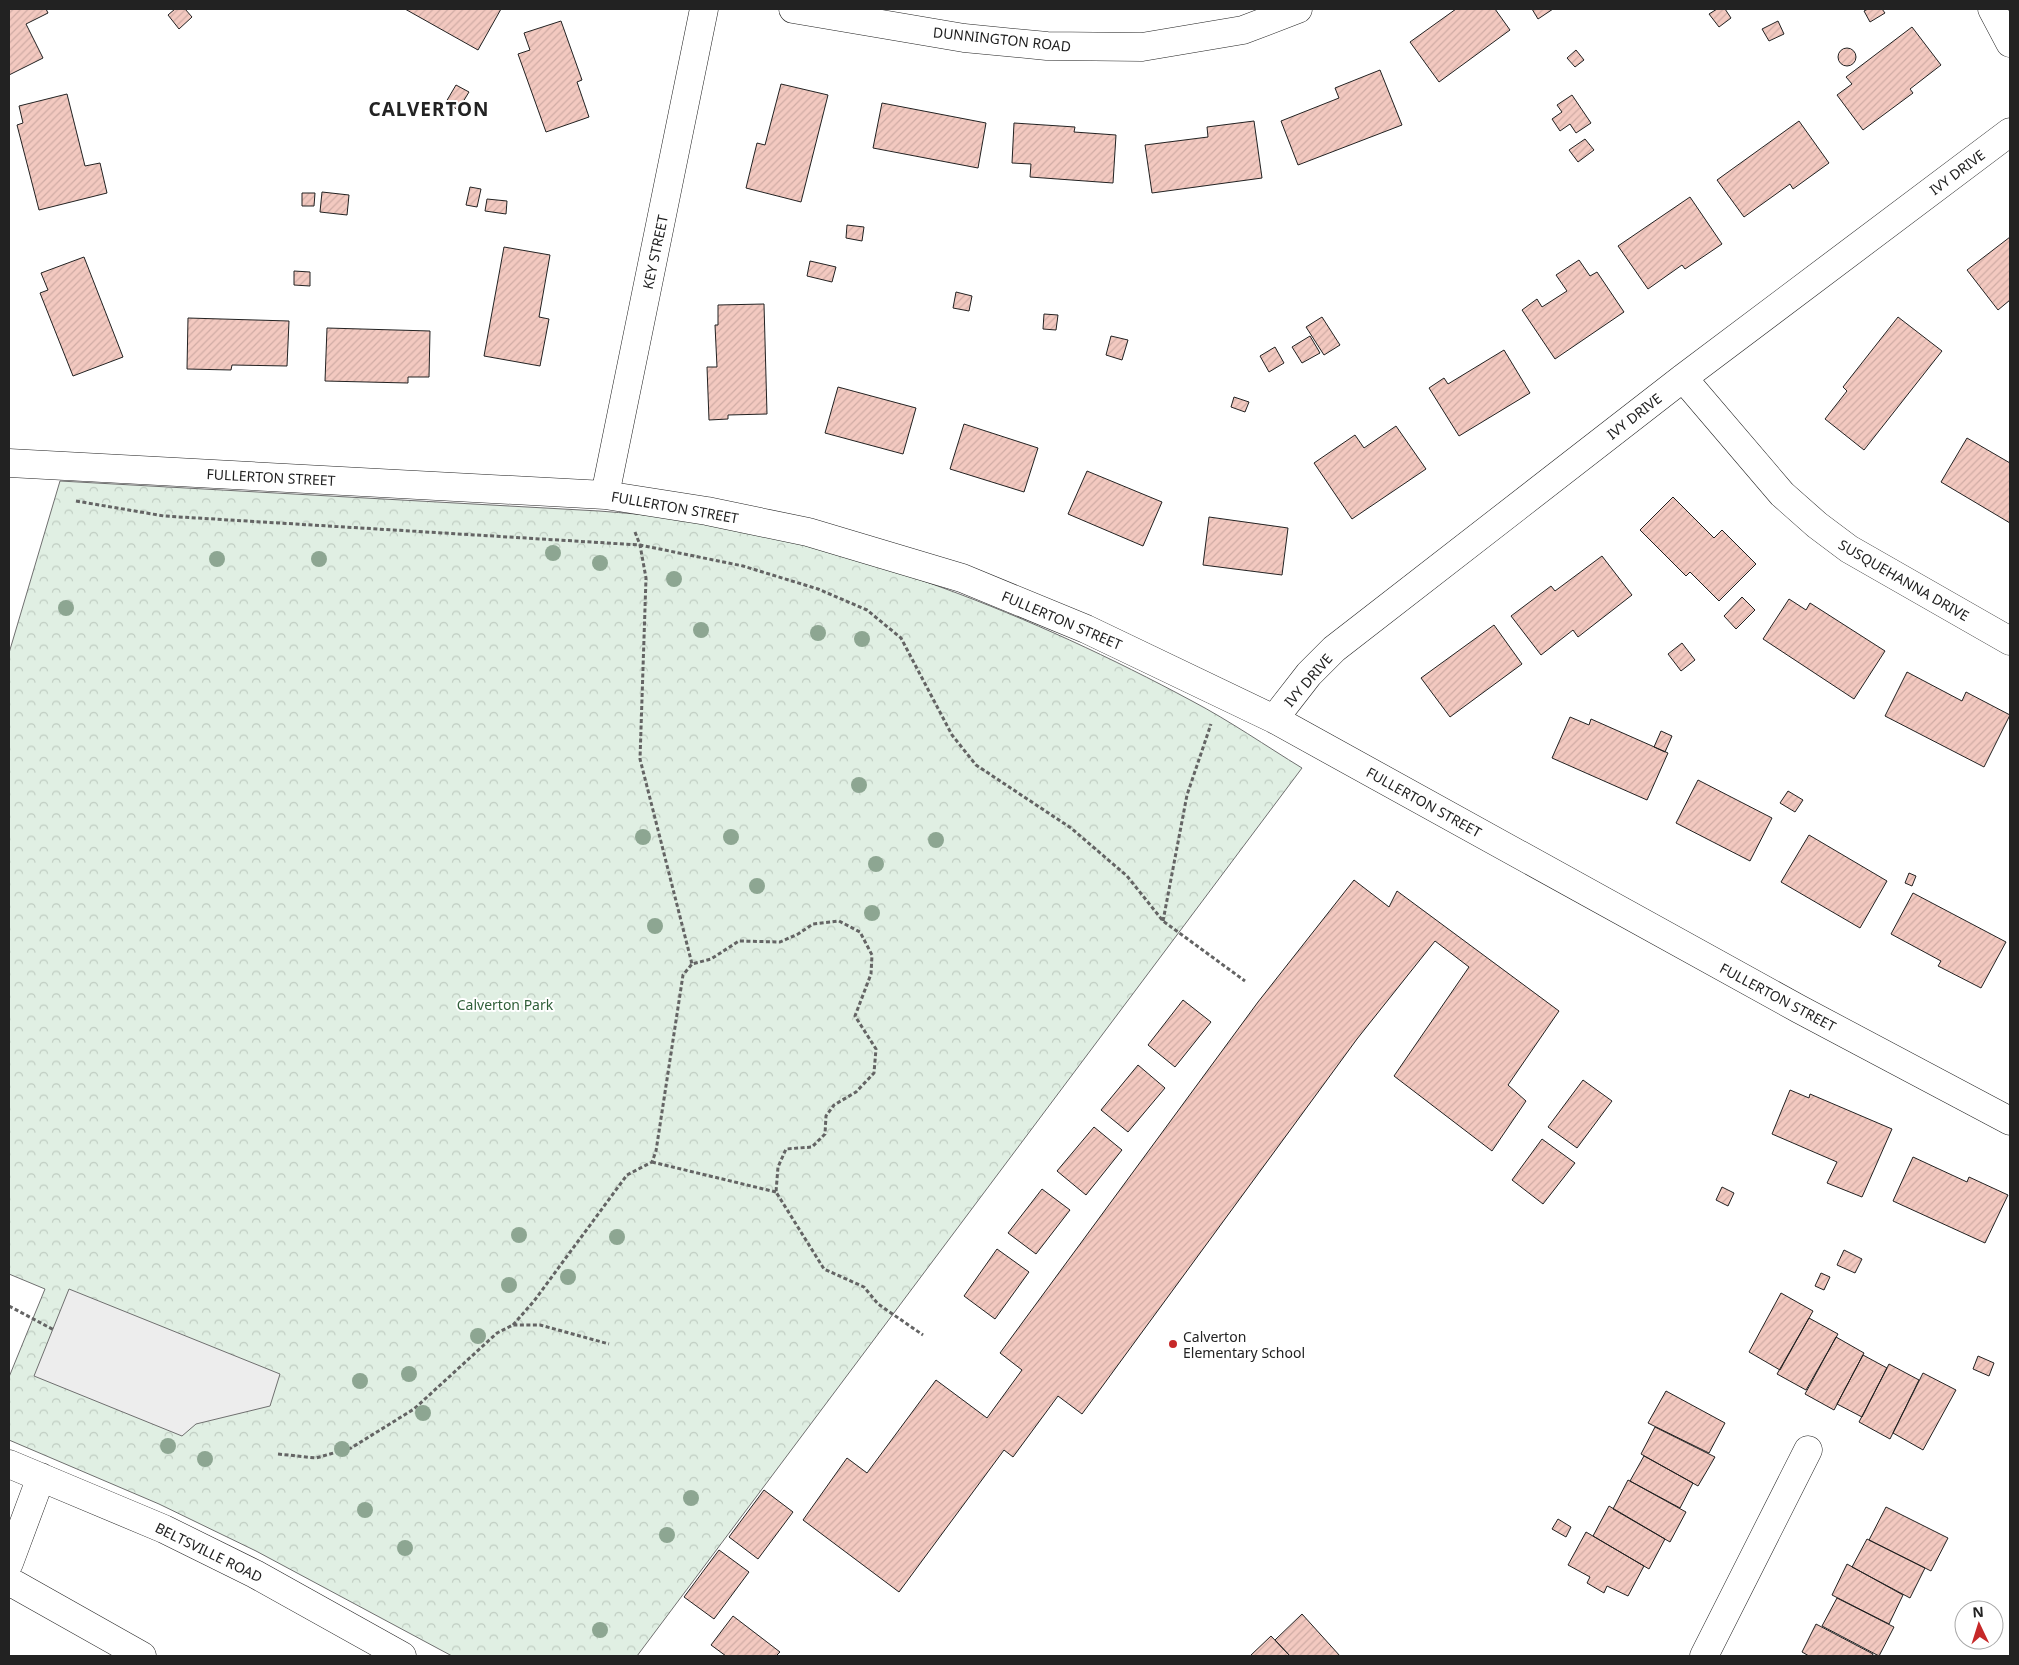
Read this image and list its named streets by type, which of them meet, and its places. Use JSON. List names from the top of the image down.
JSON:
{
  "streets": {
    "street": [
      "DUNNINGTON ROAD",
      "IVY DRIVE",
      "KEY STREET",
      "FULLERTON STREET",
      "SUSQUEHANNA DRIVE",
      "BELTSVILLE ROAD"
    ]
  },
  "crossings": [
    ["IVY DRIVE", "FULLERTON STREET"],
    ["IVY DRIVE", "SUSQUEHANNA DRIVE"],
    ["KEY STREET", "FULLERTON STREET"]
  ],
  "districts": ["CALVERTON"],
  "parks": ["Calverton Park"],
  "places": ["Calverton Elementary School"],
  "north": "top"
}
